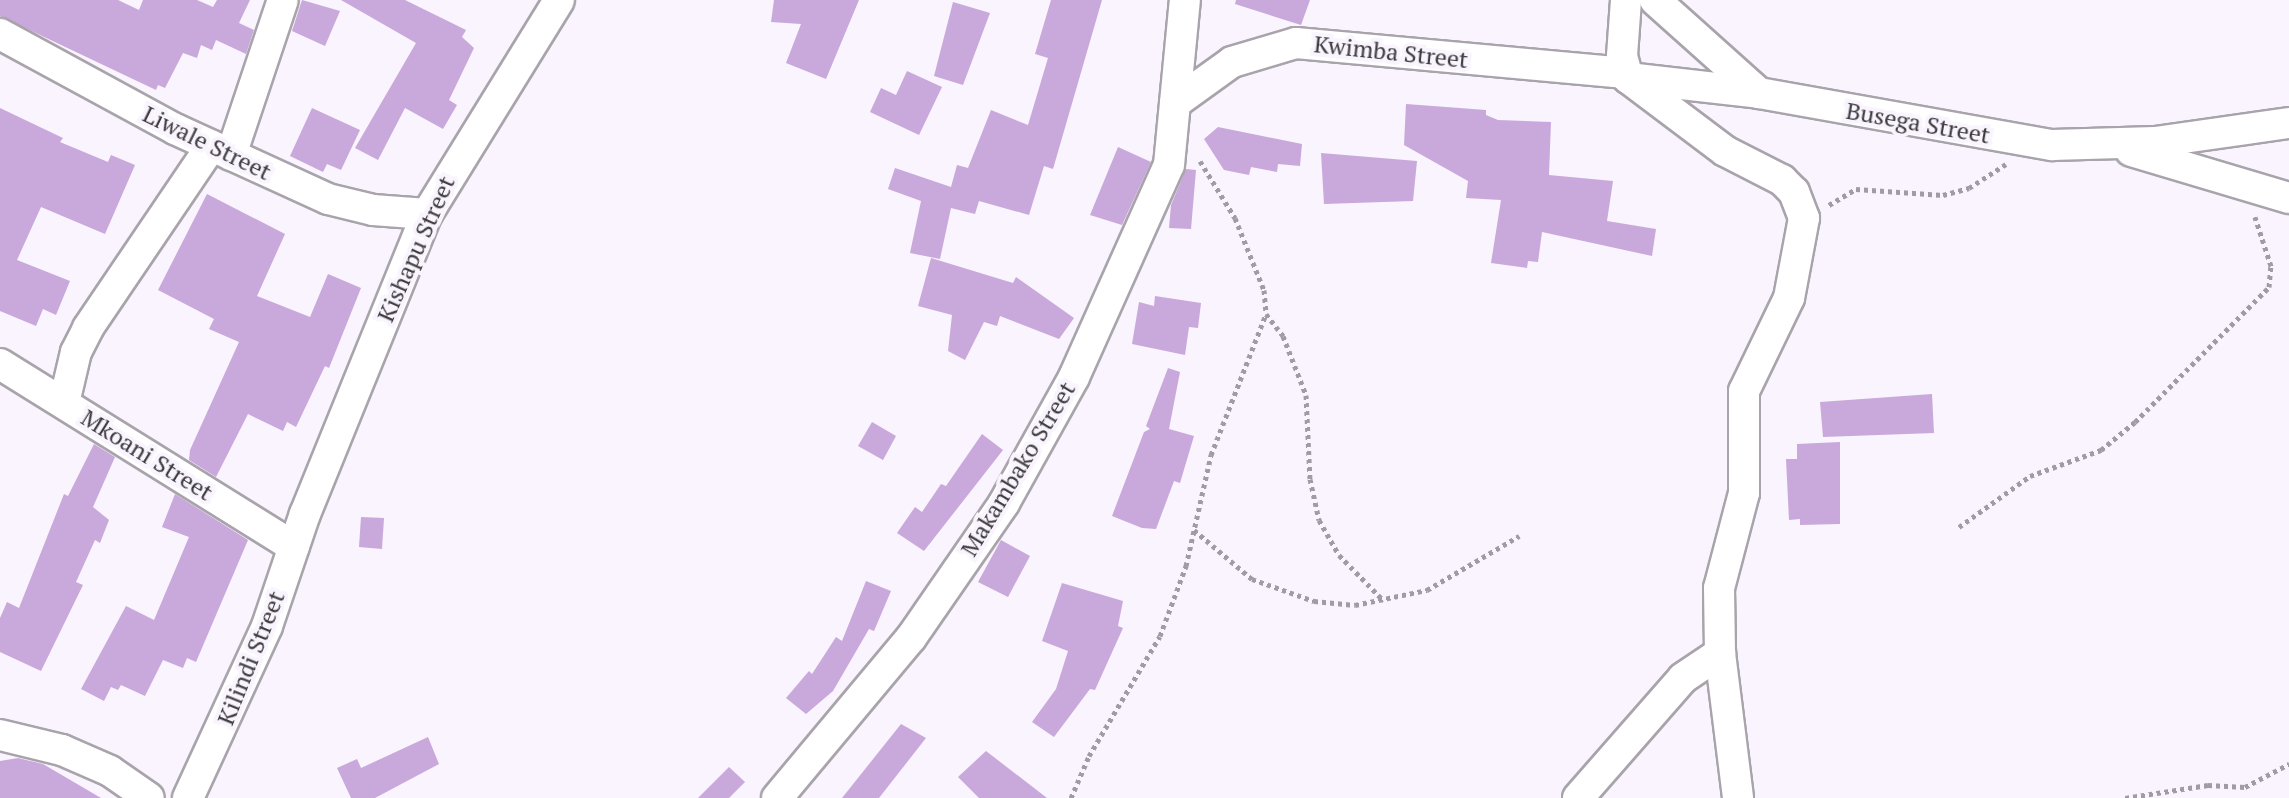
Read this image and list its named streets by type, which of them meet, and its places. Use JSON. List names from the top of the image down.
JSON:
{
  "streets": {
    "street": [
      "Kwimba Street",
      "Busega Street",
      "Liwale Street",
      "Kishapu Street",
      "Mkoani Street",
      "Makambako Street",
      "Kilindi Street"
    ]
  },
  "crossings": [
    ["Kwimba Street", "Busega Street"],
    ["Kwimba Street", "Makambako Street"],
    ["Liwale Street", "Kishapu Street"],
    ["Kishapu Street", "Kilindi Street"],
    ["Mkoani Street", "Kilindi Street"]
  ]
}
